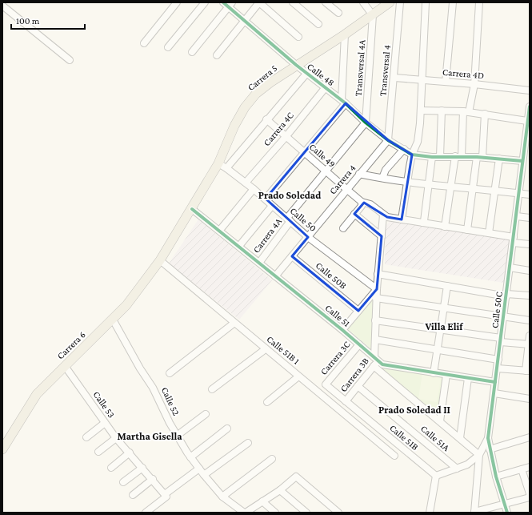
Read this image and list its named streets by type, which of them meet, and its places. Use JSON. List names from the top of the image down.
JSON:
{
  "streets": {
    "main road": ["Carrera 5", "Carrera 6"],
    "street": [
      "Transversal 4A",
      "Transversal 4",
      "Carrera 4D",
      "Calle 48",
      "Carrera 4C",
      "Calle 49",
      "Carrera 4",
      "Calle 50",
      "Carrera 4A",
      "Calle 50B",
      "Calle 50C",
      "Calle 51",
      "Calle 51B 1",
      "Carrera 3C",
      "Carrera 3B",
      "Calle 52",
      "Calle 53",
      "Calle 51B",
      "Calle 51A"
    ]
  },
  "crossings": [
    ["Transversal 4A", "Calle 48"],
    ["Transversal 4A", "Carrera 5"],
    ["Transversal 4A", "Carrera 4A"],
    ["Transversal 4", "Carrera 4D"],
    ["Transversal 4", "Calle 48"],
    ["Transversal 4", "Carrera 4"],
    ["Calle 48", "Carrera 5"],
    ["Calle 48", "Carrera 4C"],
    ["Calle 48", "Carrera 4"],
    ["Calle 48", "Carrera 4A"],
    ["Carrera 5", "Calle 50"],
    ["Carrera 5", "Calle 51"],
    ["Carrera 5", "Carrera 6"],
    ["Carrera 5", "Calle 51B 1"],
    ["Carrera 4C", "Calle 49"],
    ["Carrera 4C", "Calle 50"],
    ["Calle 49", "Carrera 4"],
    ["Calle 49", "Carrera 4A"],
    ["Carrera 4", "Calle 50"],
    ["Carrera 4", "Calle 50B"],
    ["Carrera 4", "Calle 51"],
    ["Calle 50", "Carrera 4A"],
    ["Carrera 4A", "Calle 51"],
    ["Calle 50C", "Calle 51"],
    ["Calle 51", "Carrera 3C"],
    ["Calle 51", "Carrera 3B"],
    ["Carrera 6", "Calle 51B 1"],
    ["Carrera 6", "Calle 52"],
    ["Carrera 6", "Calle 53"],
    ["Carrera 3C", "Calle 51B"],
    ["Carrera 3B", "Calle 51B"],
    ["Carrera 3B", "Calle 51A"]
  ],
  "districts": [
    "Prado Soledad",
    "Villa Elif",
    "Prado Soledad II",
    "Martha Gisella"
  ],
  "scale_bar": "100 m"
}
